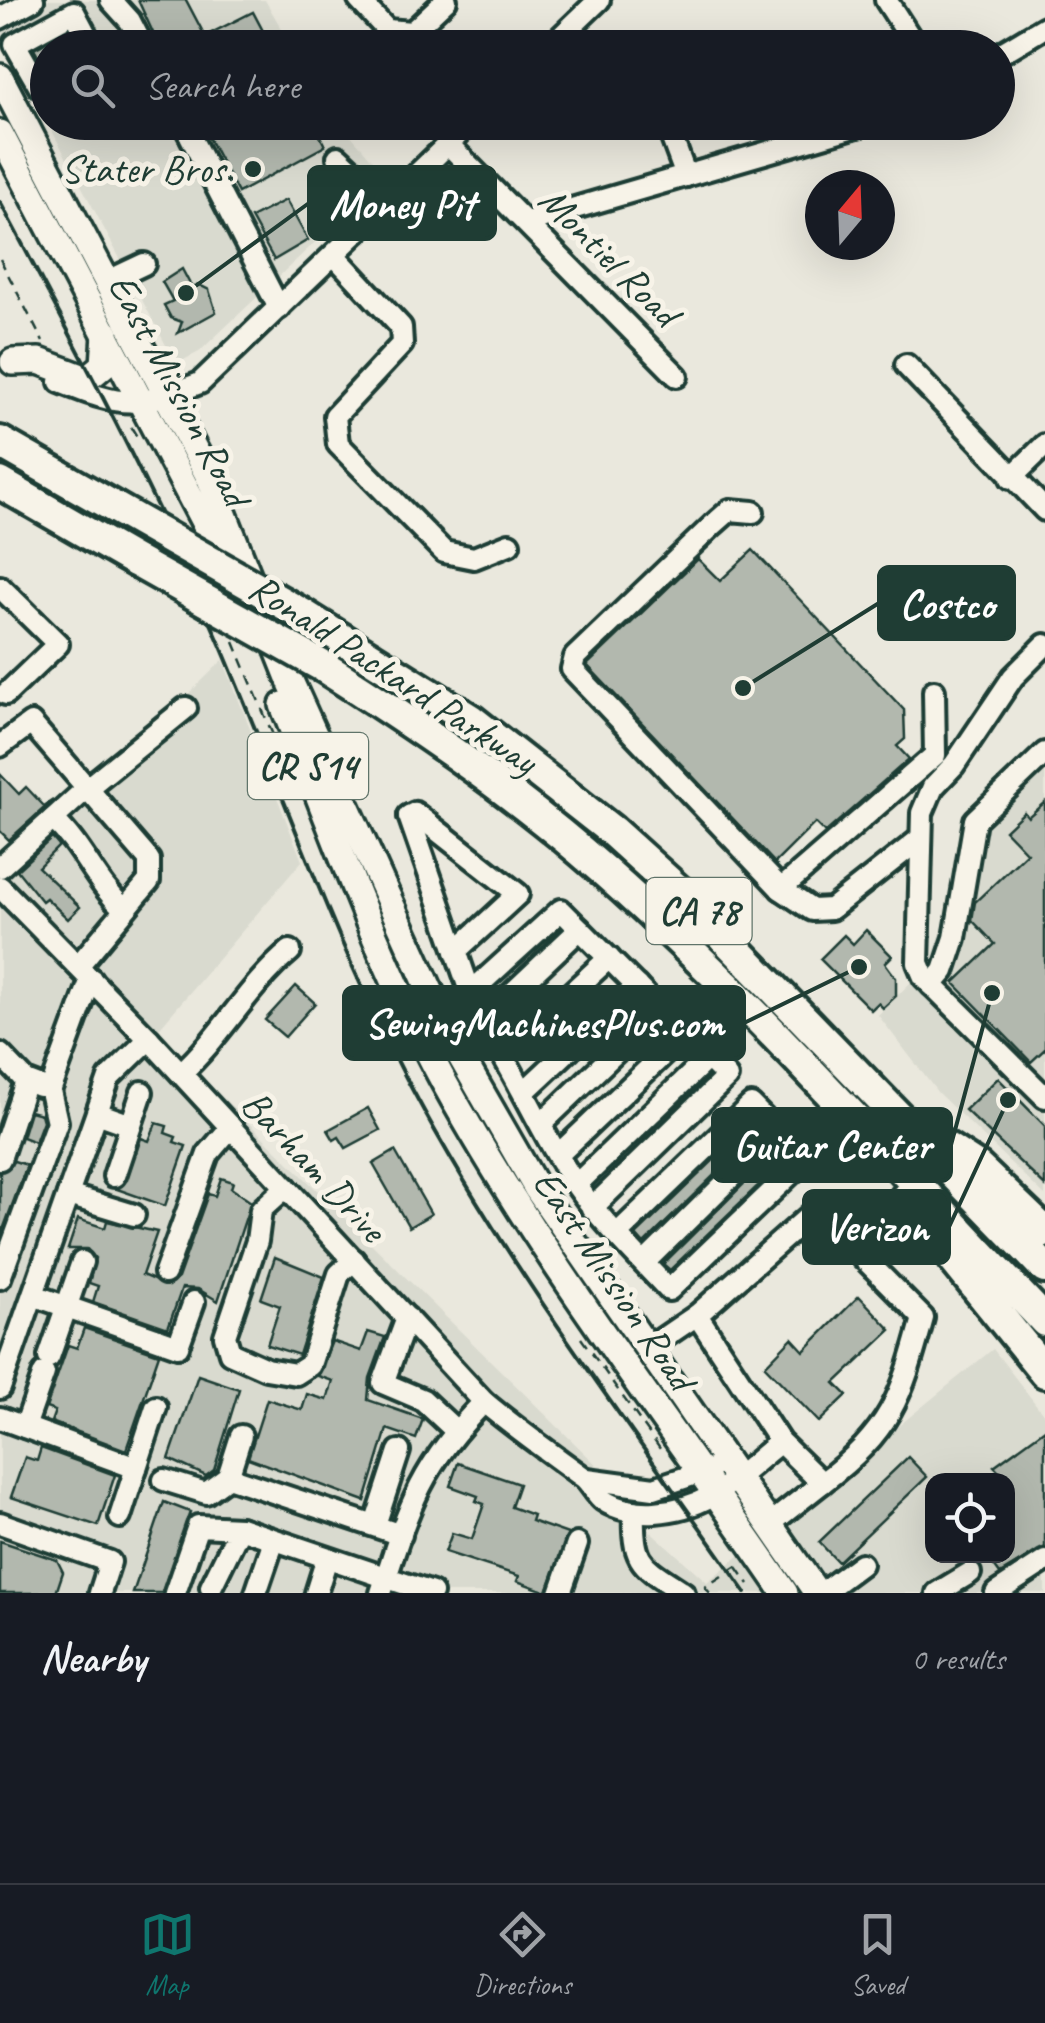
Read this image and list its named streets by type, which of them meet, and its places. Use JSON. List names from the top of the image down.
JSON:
{
  "streets": {
    "highway": ["Ronald Packard Parkway", "CA 78"],
    "main road": ["East Mission Road", "CR S14"],
    "street": ["Montiel Road", "Barham Drive"]
  },
  "crossings": [
    ["East Mission Road", "CR S14"],
    ["East Mission Road", "Barham Drive"]
  ],
  "places": [
    "Stater Bros.",
    "Money Pit",
    "Costco",
    "SewingMachinesPlus.com",
    "Guitar Center",
    "Verizon"
  ],
  "north": "top",
  "page": {
    "search": "Search here",
    "heading": ["Nearby", "0 results"],
    "nav": ["Map", "Directions", "Saved"]
  }
}
